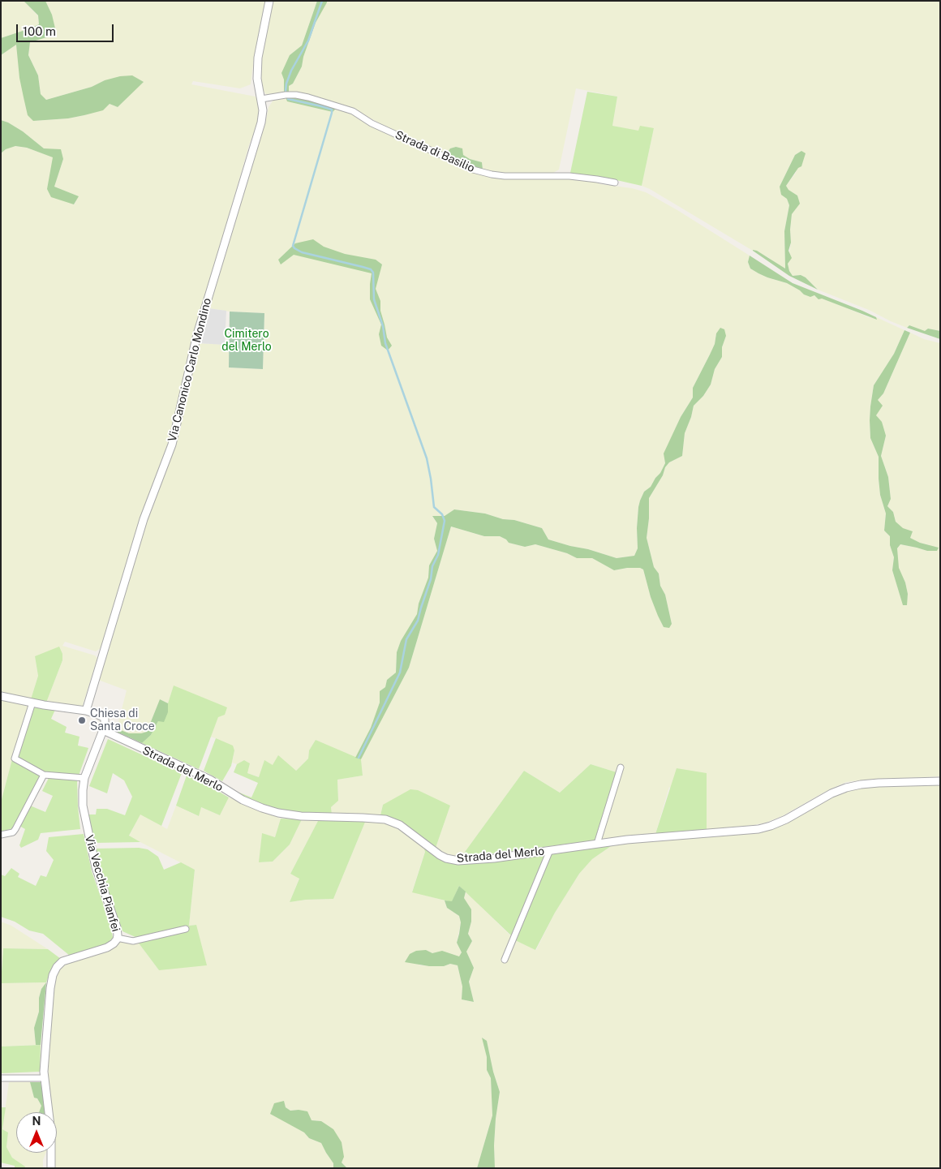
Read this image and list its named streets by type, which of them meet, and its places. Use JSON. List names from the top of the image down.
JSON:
{
  "streets": {
    "street": [
      "Strada di Basilio",
      "Via Canonico Carlo Mondino",
      "Strada del Merlo",
      "Via Vecchia Pianfei"
    ]
  },
  "crossings": [
    ["Strada di Basilio", "Via Canonico Carlo Mondino"],
    ["Strada del Merlo", "Via Vecchia Pianfei"]
  ],
  "parks": ["Cimitero del Merlo"],
  "places": ["Chiesa di Santa Croce"],
  "scale_bar": "100 m",
  "north": "top"
}
